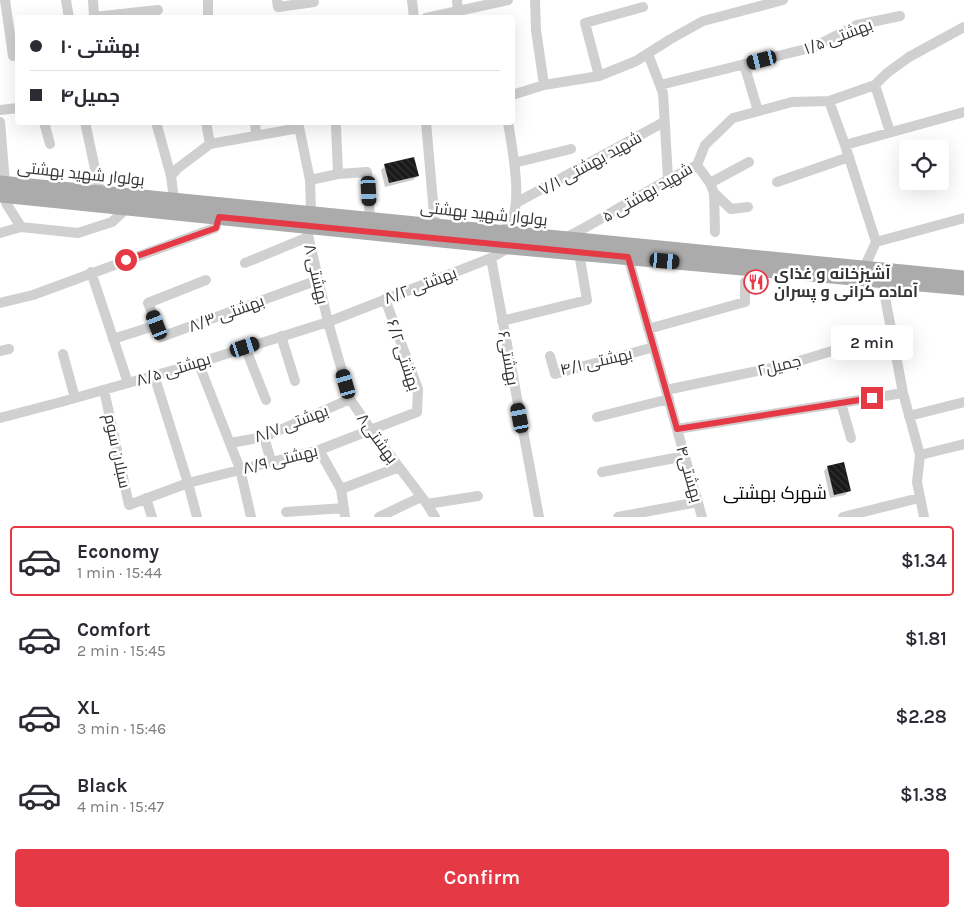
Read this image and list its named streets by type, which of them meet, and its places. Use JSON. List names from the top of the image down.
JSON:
{
  "streets": {
    "main road": ["بولوار شهید بهشتی"],
    "street": [
      "بهشتی ۱/۵",
      "شهید بهشتی ۷/۱",
      "شهید بهشتی ۵",
      "۸ بهشتی",
      "بهشتی ۸/۲",
      "بهشتی ۸/۳",
      "بهشتی ۶/۲",
      "بهشتی۶",
      "بهشتی ۴/۱",
      "جمیل۲",
      "بهشتی ۸/۵",
      "بهشتی ۸/۷",
      "بهشتی۸",
      "سبلان سوم",
      "بهشتی ۸/۹",
      "بهشتی۴"
    ]
  },
  "crossings": [
    ["بولوار شهید بهشتی", "شهید بهشتی ۵"],
    ["بولوار شهید بهشتی", "۸ بهشتی"],
    ["بولوار شهید بهشتی", "بهشتی ۸/۲"],
    ["بولوار شهید بهشتی", "بهشتی۴"],
    ["۸ بهشتی", "بهشتی ۸/۲"],
    ["۸ بهشتی", "بهشتی ۸/۳"],
    ["۸ بهشتی", "بهشتی ۸/۵"],
    ["۸ بهشتی", "بهشتی۸"],
    ["بهشتی ۸/۲", "بهشتی ۶/۲"],
    ["بهشتی ۸/۲", "بهشتی۶"],
    ["بهشتی ۸/۲", "بهشتی ۸/۵"],
    ["بهشتی ۸/۲", "بهشتی۸"],
    ["بهشتی ۶/۲", "بهشتی ۸/۹"],
    ["بهشتی ۴/۱", "بهشتی۴"],
    ["جمیل۲", "بهشتی۴"],
    ["بهشتی ۸/۵", "بهشتی۸"],
    ["بهشتی ۸/۵", "سبلان سوم"],
    ["بهشتی ۸/۷", "بهشتی۸"],
    ["بهشتی۸", "بهشتی ۸/۹"],
    ["سبلان سوم", "بهشتی ۸/۹"]
  ],
  "districts": ["شهرک بهشتی"],
  "places": {
    "restaurant": ["آشپزخانه و غذای آماده کرانی و پسران"]
  },
  "page": {
    "banner": ["بهشتی ۱۰", "جمیل۴"],
    "bubble": "2 min",
    "list": [
      {
        "name": "Economy",
        "note": "1 min · 15:44",
        "value": "$1.34"
      },
      {
        "name": "Comfort",
        "note": "2 min · 15:45",
        "value": "$1.81"
      },
      {
        "name": "XL",
        "note": "3 min · 15:46",
        "value": "$2.28"
      },
      {
        "name": "Black",
        "note": "4 min · 15:47",
        "value": "$1.38"
      }
    ],
    "buttons": "Confirm"
  }
}
